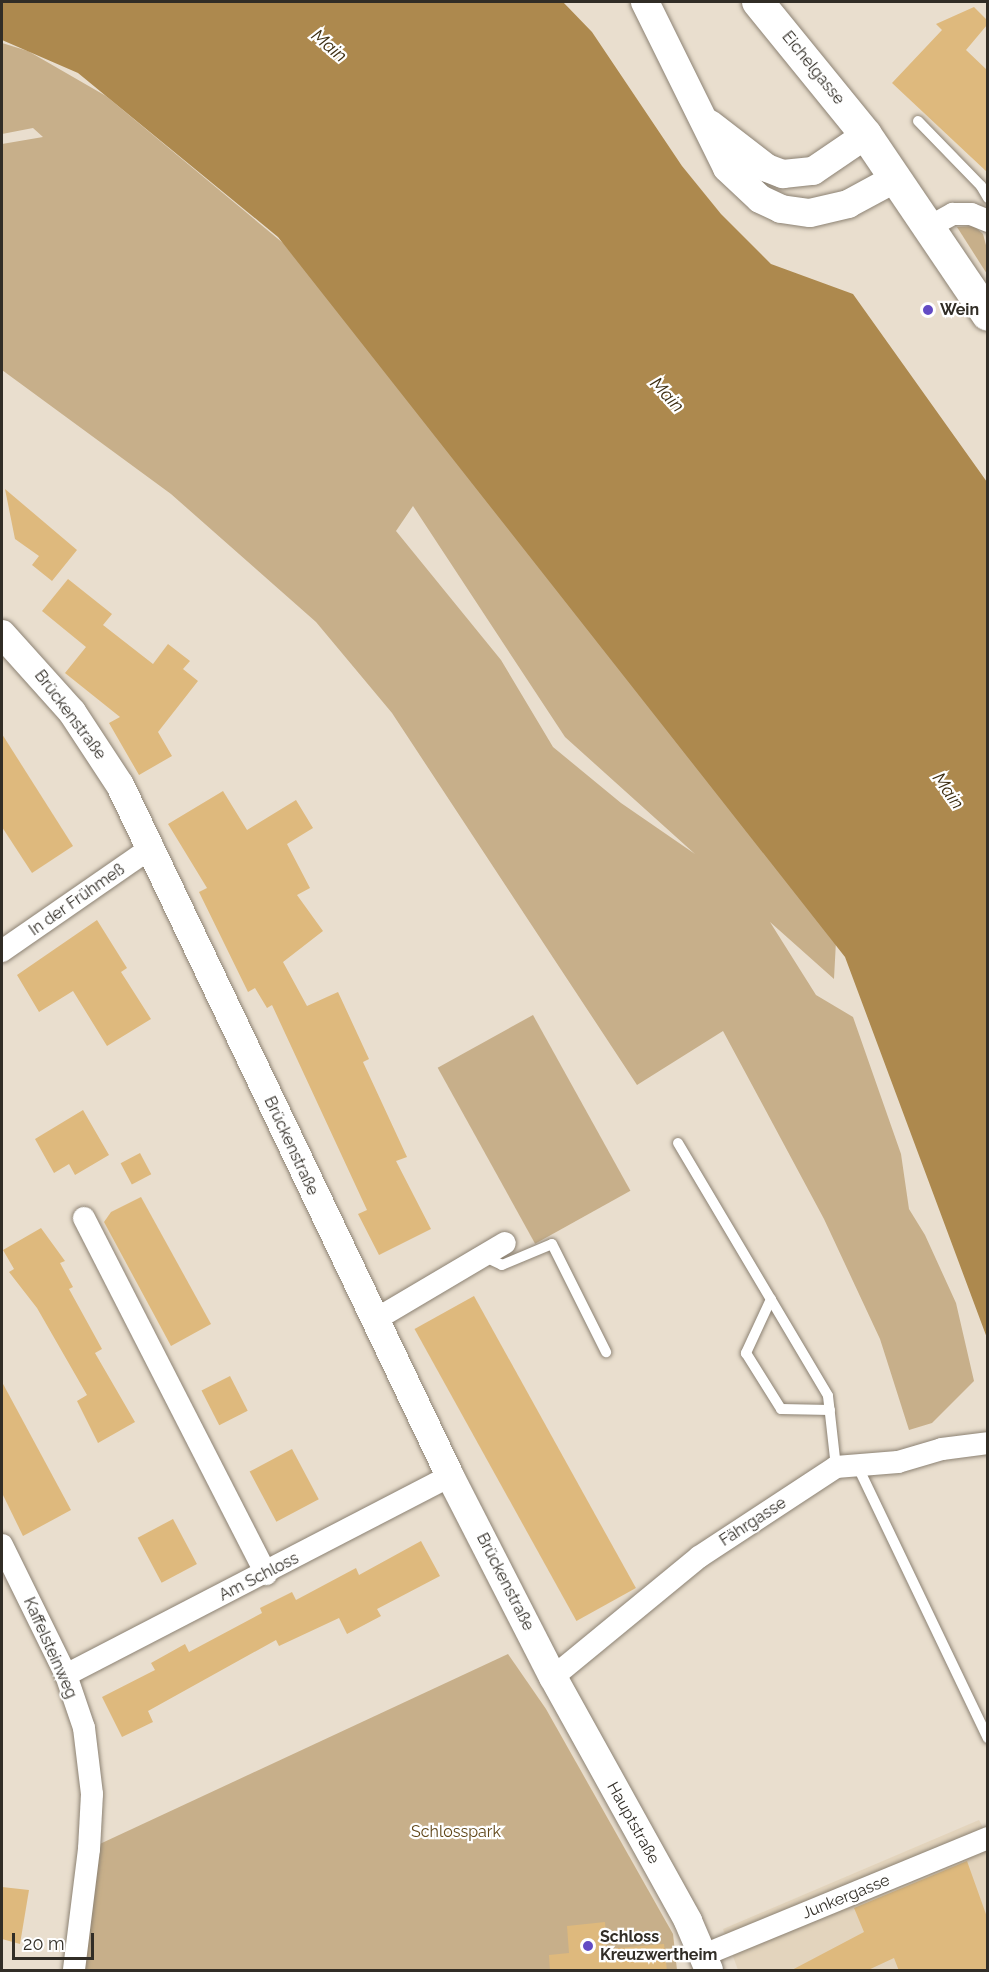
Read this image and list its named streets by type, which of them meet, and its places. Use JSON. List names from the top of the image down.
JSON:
{
  "streets": {
    "main road": ["Eichelgasse"],
    "street": [
      "Brückenstraße",
      "In der Frühmeß",
      "Fährgasse",
      "Am Schloss",
      "Kaffelsteinweg",
      "Hauptstraße",
      "Junkergasse"
    ]
  },
  "crossings": [
    ["Brückenstraße", "In der Frühmeß"],
    ["Brückenstraße", "Fährgasse"],
    ["Brückenstraße", "Am Schloss"],
    ["Brückenstraße", "Hauptstraße"],
    ["Fährgasse", "Hauptstraße"],
    ["Am Schloss", "Kaffelsteinweg"],
    ["Hauptstraße", "Junkergasse"]
  ],
  "water": ["Main"],
  "parks": ["Schlosspark"],
  "places": ["Wein", "Schloss Kreuzwertheim"],
  "scale_bar": "20 m"
}
